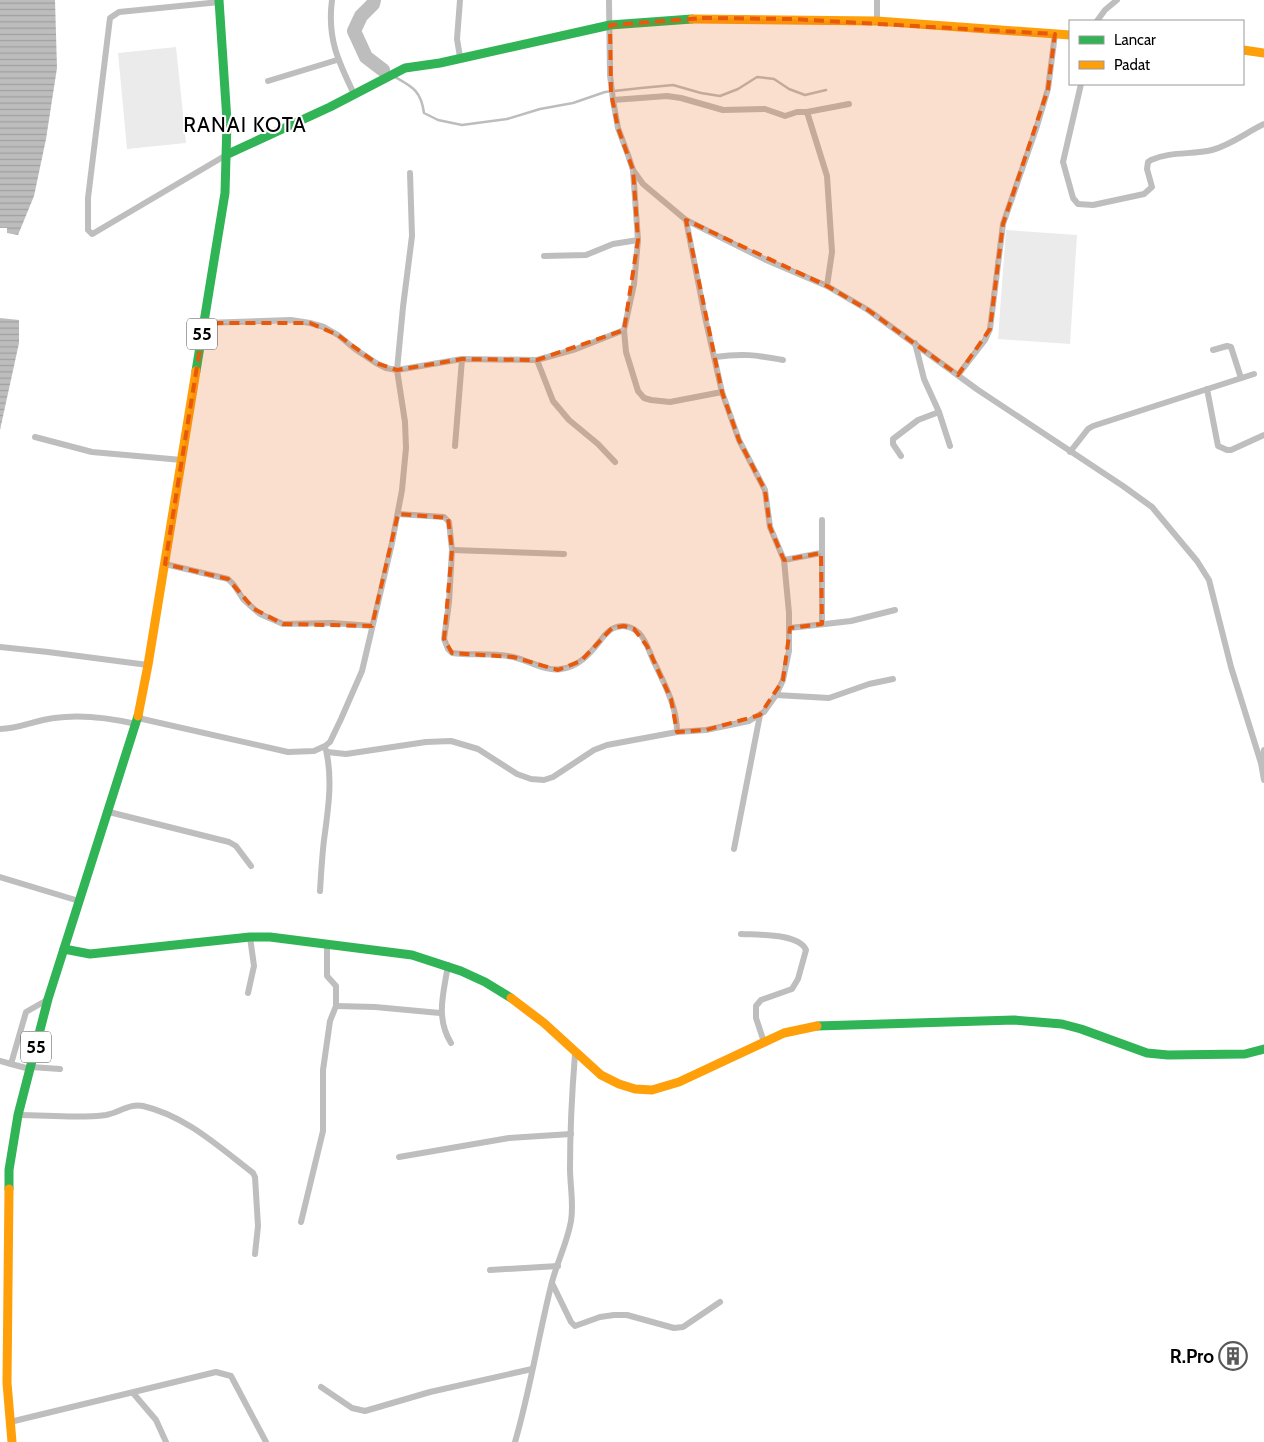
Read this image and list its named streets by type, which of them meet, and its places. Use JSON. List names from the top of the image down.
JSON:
{
  "streets": {
    "main road": ["55"]
  },
  "districts": ["RANAI KOTA"],
  "places": {
    "building": ["R.Pro"]
  },
  "legend": ["Lancar", "Padat"]
}
